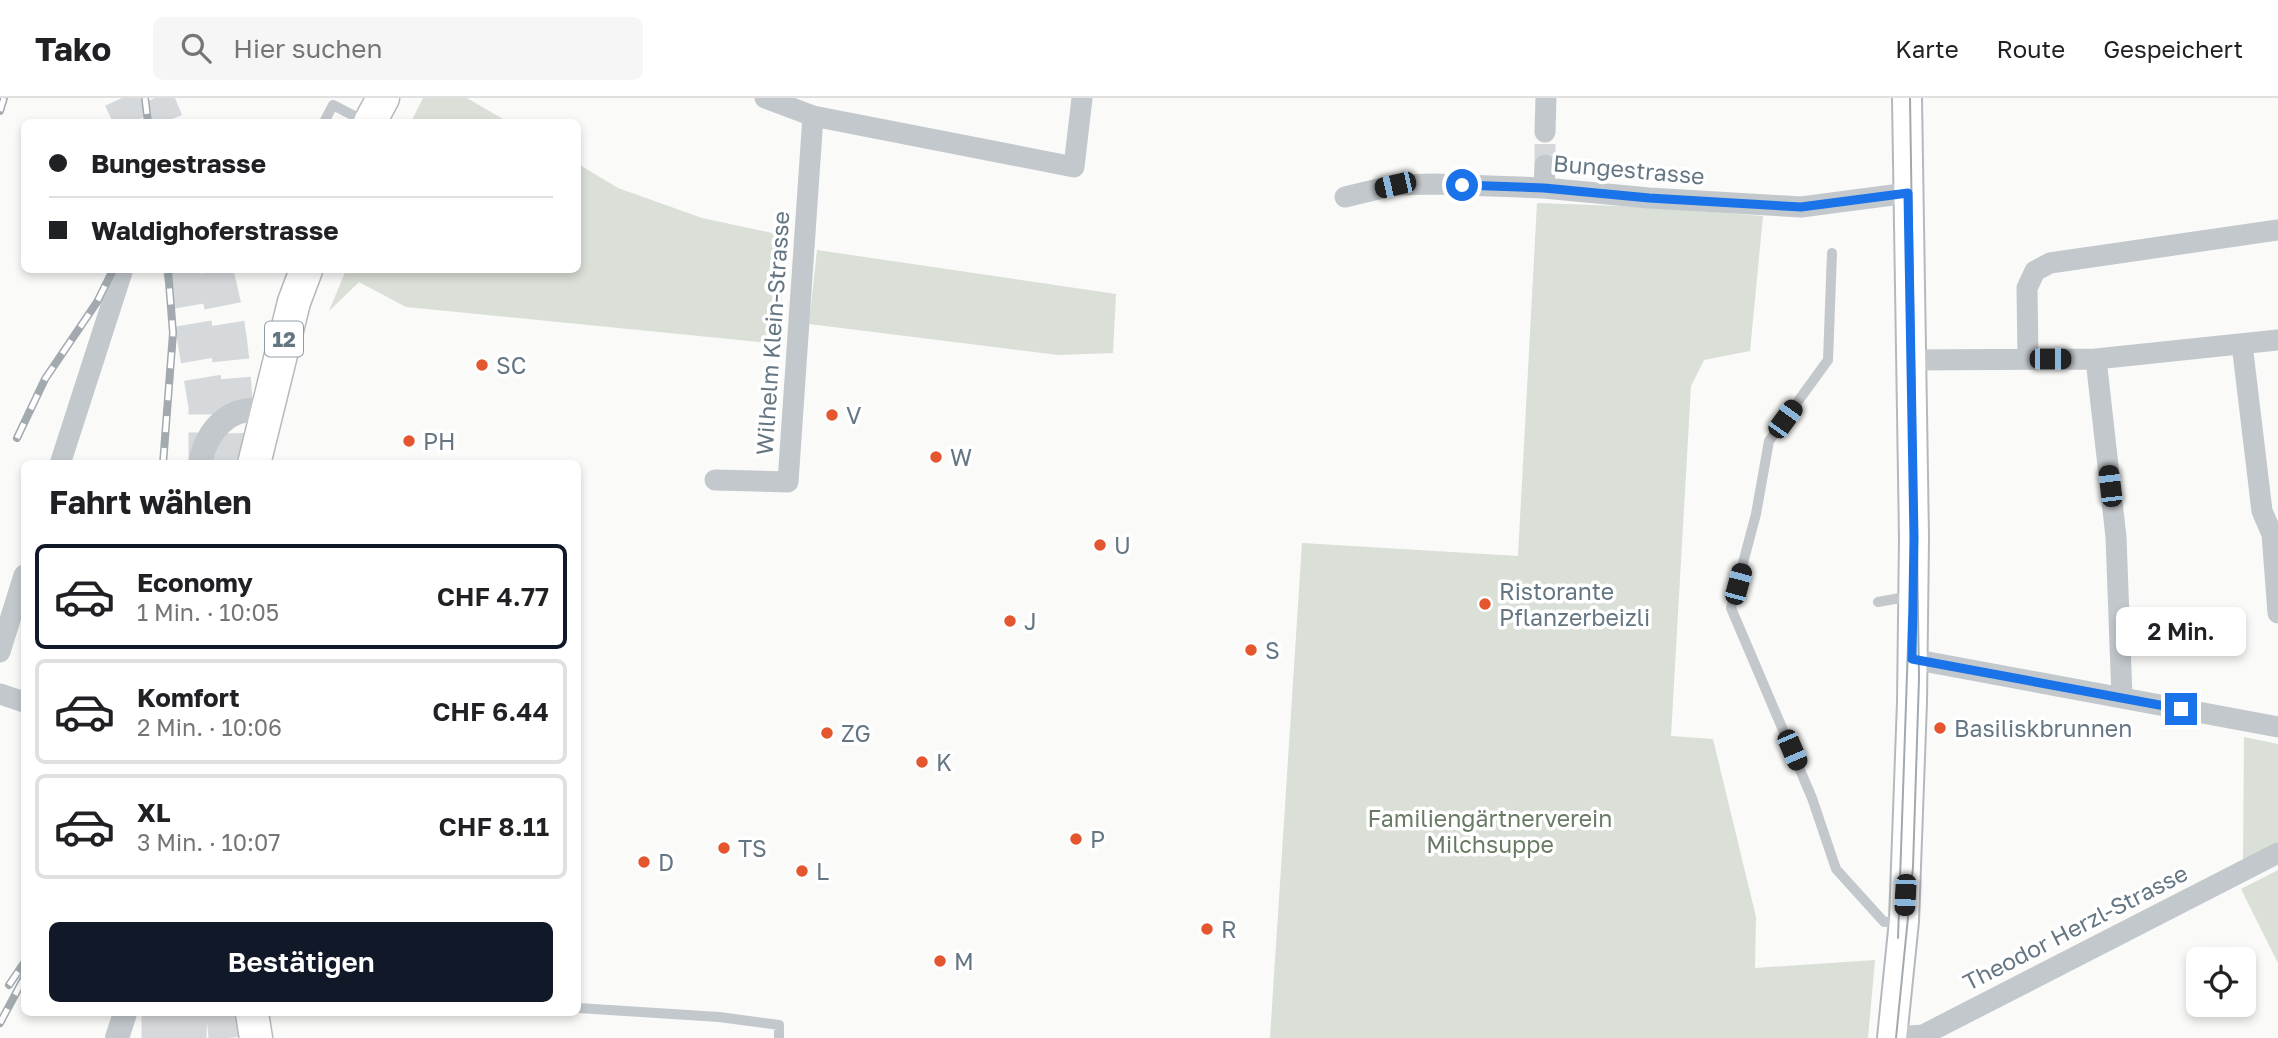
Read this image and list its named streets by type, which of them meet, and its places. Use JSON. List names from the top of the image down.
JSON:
{
  "streets": {
    "main road": ["12"],
    "street": ["Bungestrasse", "Wilhelm Klein-Strasse", "Theodor Herzl-Strasse"]
  },
  "parks": ["Familiengärtnerverein Milchsuppe"],
  "places": [
    "SC",
    "V",
    "PH",
    "W",
    "U",
    "Ristorante Pflanzerbeizli",
    "J",
    "S",
    "Basiliskbrunnen",
    "ZG",
    "K",
    "P",
    "TS",
    "D",
    "L",
    "R",
    "M"
  ],
  "page": {
    "header": "Tako",
    "search": "Hier suchen",
    "nav": ["Karte", "Route", "Gespeichert"],
    "banner": ["Bungestrasse", "Waldighoferstrasse"],
    "heading": "Fahrt wählen",
    "list": [
      {
        "name": "Economy",
        "note": "1 Min. · 10:05",
        "value": "CHF 4.77"
      },
      {
        "name": "Komfort",
        "note": "2 Min. · 10:06",
        "value": "CHF 6.44"
      },
      {
        "name": "XL",
        "note": "3 Min. · 10:07",
        "value": "CHF 8.11"
      }
    ],
    "bubble": "2 Min.",
    "buttons": "Bestätigen"
  }
}
